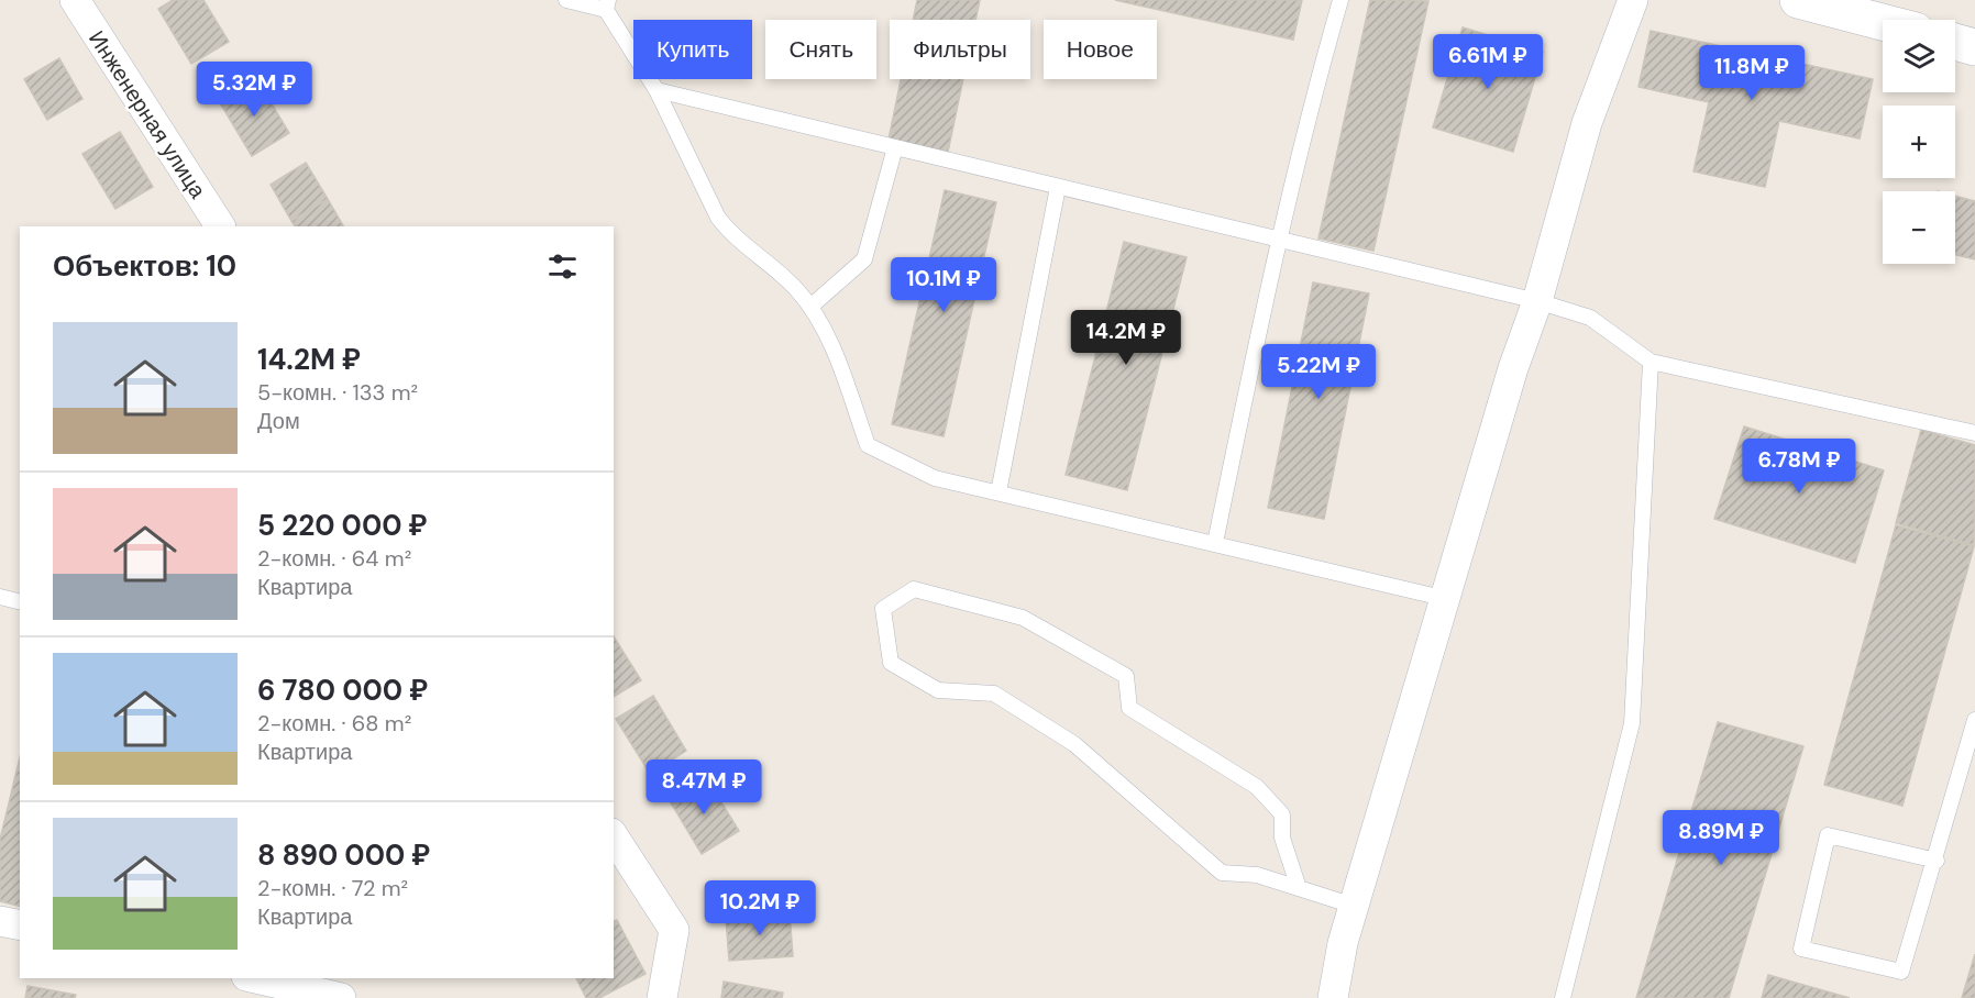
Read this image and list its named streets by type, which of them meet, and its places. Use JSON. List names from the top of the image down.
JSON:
{
  "streets": {
    "street": ["Инженерная улица"]
  },
  "page": {
    "map_buttons": ["+", "−"],
    "chip": [
      "Купить",
      "Снять",
      "Фильтры",
      "Новое"
    ],
    "price": [
      "6.61M ₽",
      "11.8M ₽",
      "5.32M ₽",
      "10.1M ₽",
      "14.2M ₽",
      "5.22M ₽",
      "6.78M ₽",
      "8.47M ₽",
      "8.89M ₽",
      "10.2M ₽"
    ],
    "heading": "Объектов: 10",
    "list": [
      {
        "name": "14.2M ₽",
        "note": "5-комн. · 133 m² · Дом"
      },
      {
        "name": "5 220 000 ₽",
        "note": "2-комн. · 64 m² · Квартира"
      },
      {
        "name": "6 780 000 ₽",
        "note": "2-комн. · 68 m² · Квартира"
      },
      {
        "name": "8 890 000 ₽",
        "note": "2-комн. · 72 m² · Квартира"
      }
    ]
  }
}
